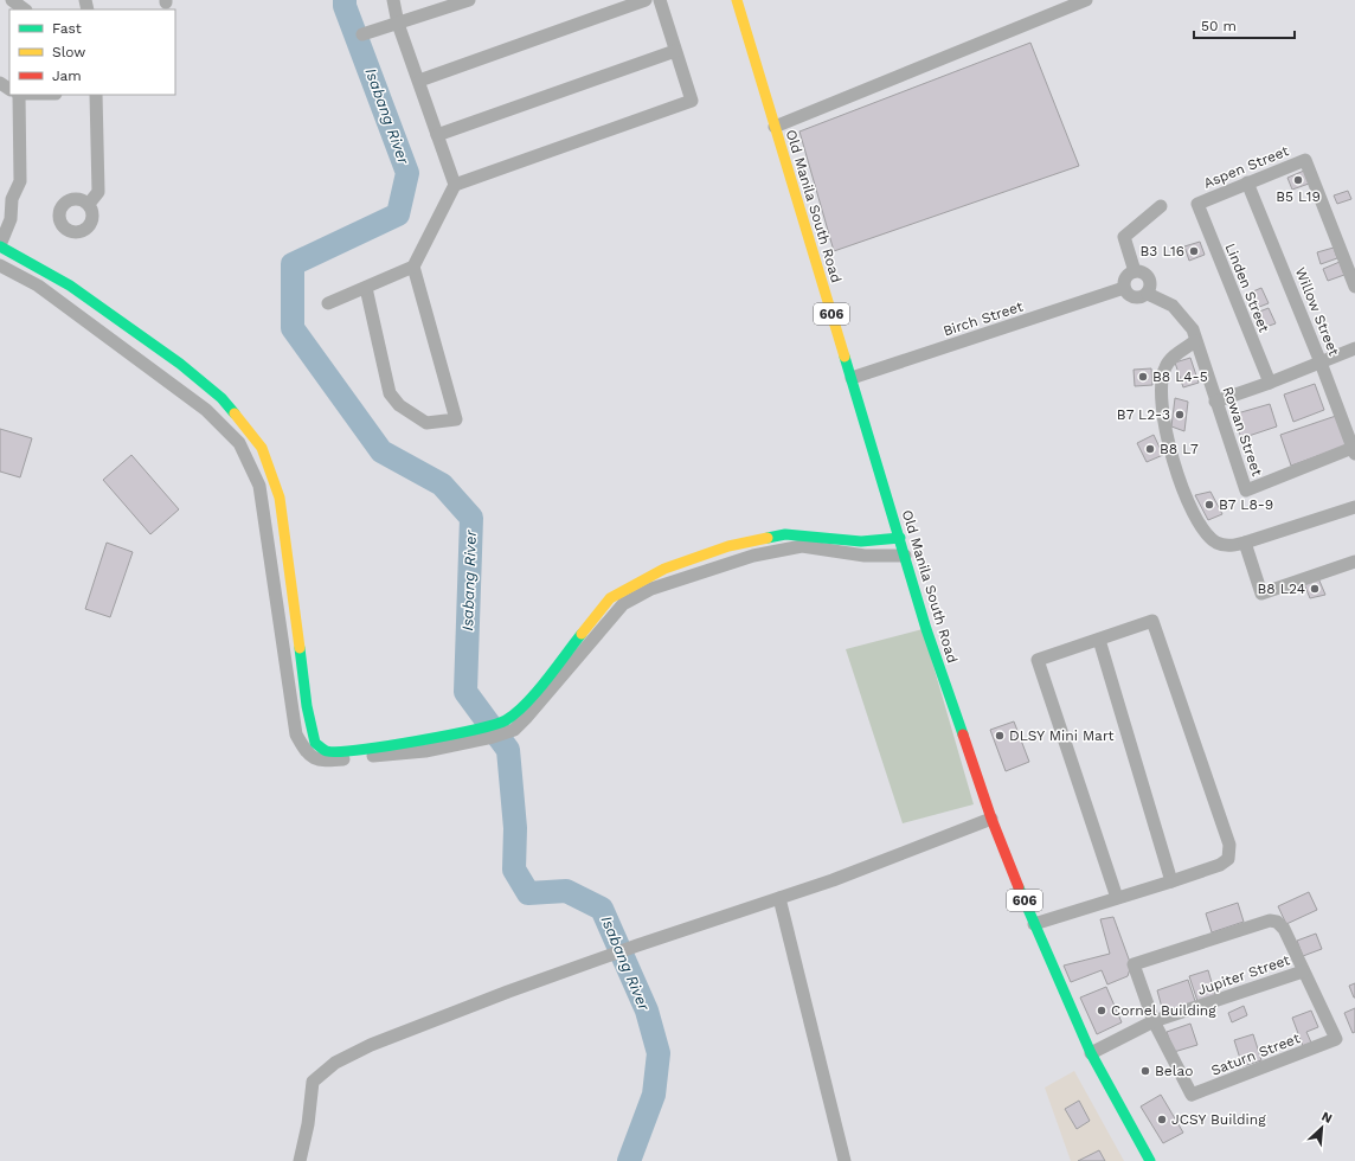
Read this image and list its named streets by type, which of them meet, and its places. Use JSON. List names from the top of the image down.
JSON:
{
  "streets": {
    "street": [
      "Aspen Street",
      "Old Manila South Road",
      "Linden Street",
      "Willow Street",
      "606",
      "Birch Street",
      "Rowan Street",
      "Jupiter Street",
      "Saturn Street"
    ]
  },
  "crossings": [
    ["Aspen Street", "Linden Street"],
    ["Aspen Street", "Willow Street"],
    ["Old Manila South Road", "Birch Street"],
    ["Old Manila South Road", "Jupiter Street"],
    ["Willow Street", "Rowan Street"],
    ["Birch Street", "Rowan Street"],
    ["Jupiter Street", "Saturn Street"]
  ],
  "water": ["Isabang River"],
  "places": [
    "B5 L19",
    "B3 L16",
    "B8 L4-5",
    "B7 L2-3",
    "B8 L7",
    "B7 L8-9",
    "B8 L24",
    "DLSY Mini Mart",
    "Cornel Building",
    "Belao",
    "JCSY Building"
  ],
  "legend": ["Fast", "Slow", "Jam"],
  "scale_bar": "50 m",
  "north": "top right"
}
